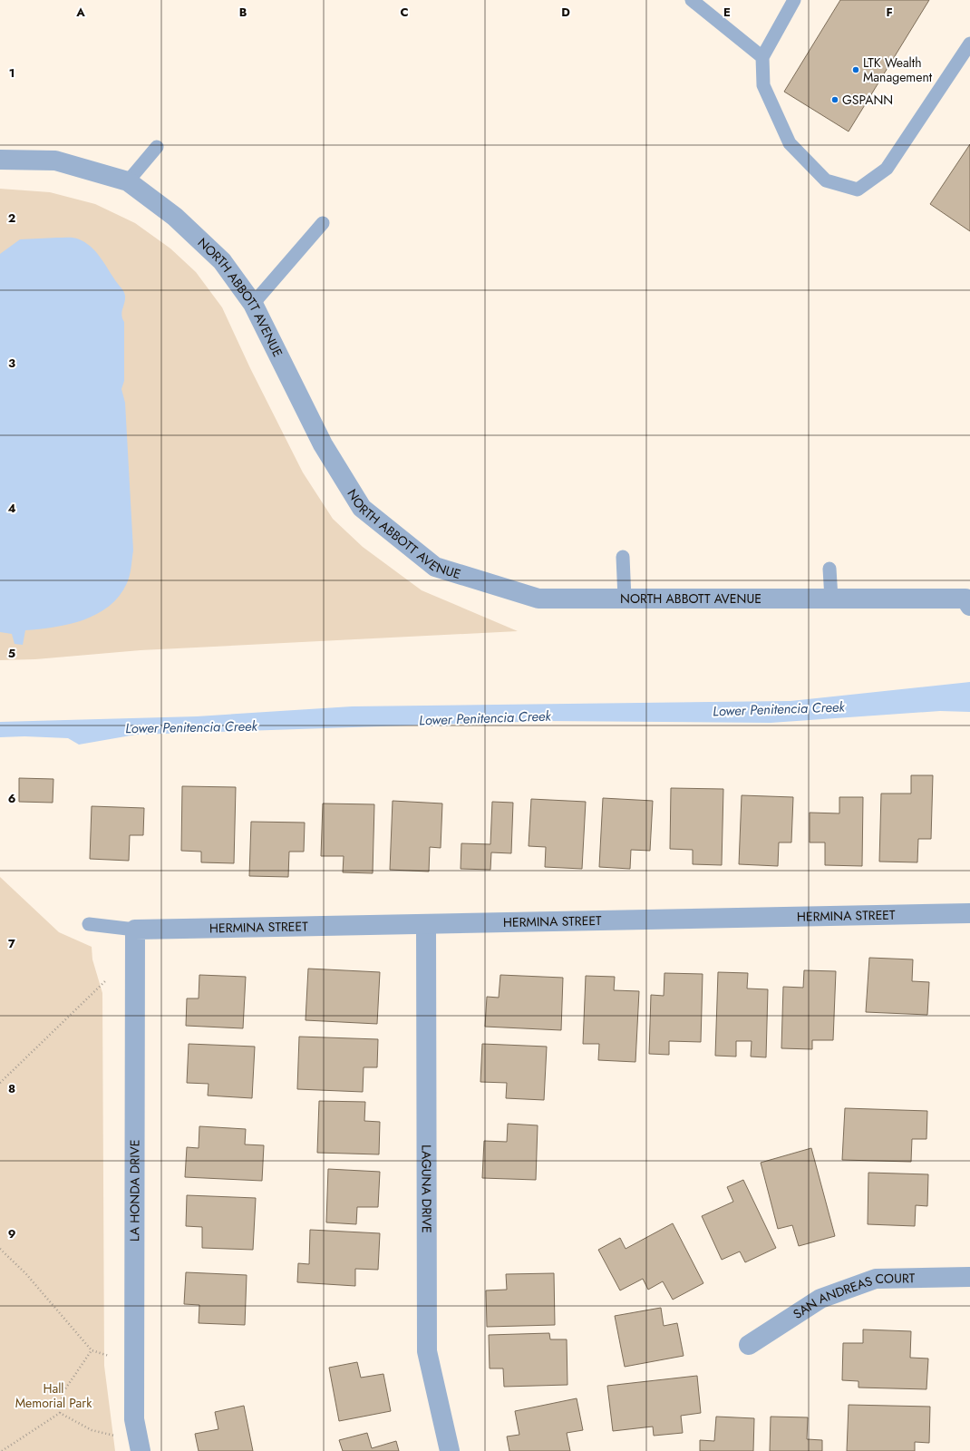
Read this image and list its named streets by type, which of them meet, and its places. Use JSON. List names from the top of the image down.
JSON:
{
  "streets": {
    "street": [
      "NORTH ABBOTT AVENUE",
      "HERMINA STREET",
      "LAGUNA DRIVE",
      "LA HONDA DRIVE",
      "SAN ANDREAS COURT"
    ]
  },
  "crossings": [
    ["HERMINA STREET", "LAGUNA DRIVE"],
    ["HERMINA STREET", "LA HONDA DRIVE"]
  ],
  "water": ["Lower Penitencia Creek"],
  "parks": ["Hall Memorial Park"],
  "places": ["LTK Wealth Management", "GSPANN"],
  "grid": {
    "columns": [
      "A",
      "B",
      "C",
      "D",
      "E",
      "F"
    ],
    "rows": [
      "1",
      "2",
      "3",
      "4",
      "5",
      "6",
      "7",
      "8",
      "9"
    ]
  }
}
